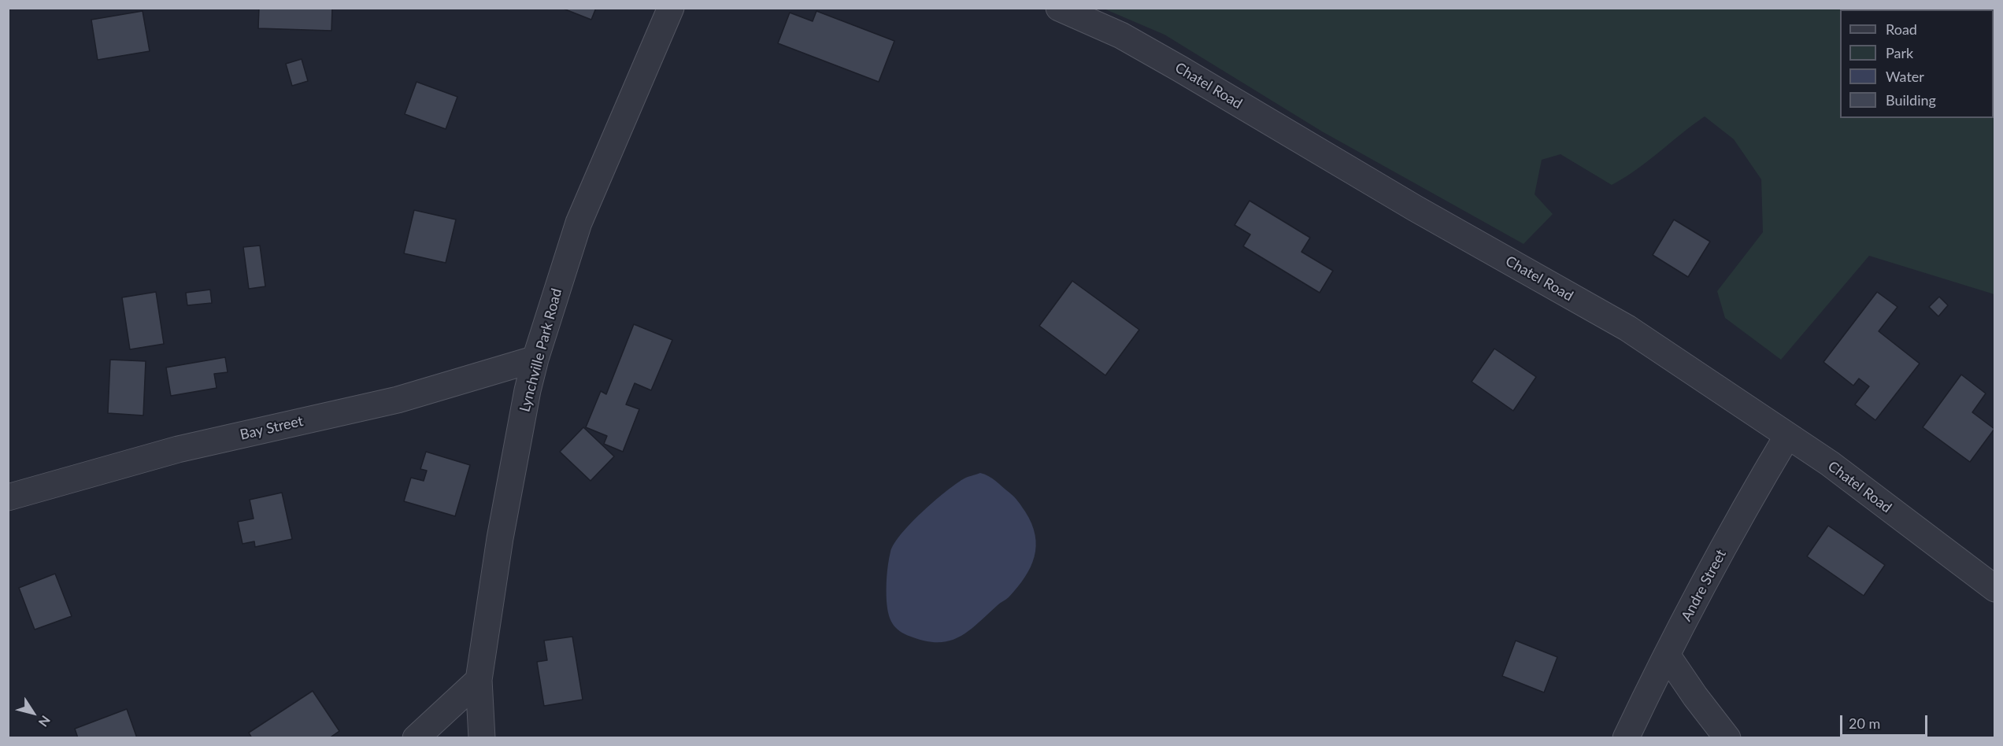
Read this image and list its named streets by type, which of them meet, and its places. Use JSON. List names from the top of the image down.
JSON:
{
  "streets": {
    "street": [
      "Chatel Road",
      "Lynchville Park Road",
      "Bay Street",
      "Andre Street"
    ]
  },
  "crossings": [
    ["Chatel Road", "Andre Street"],
    ["Lynchville Park Road", "Bay Street"]
  ],
  "legend": [
    "Road",
    "Park",
    "Water",
    "Building"
  ],
  "scale_bar": "20 m",
  "north": "bottom right"
}
